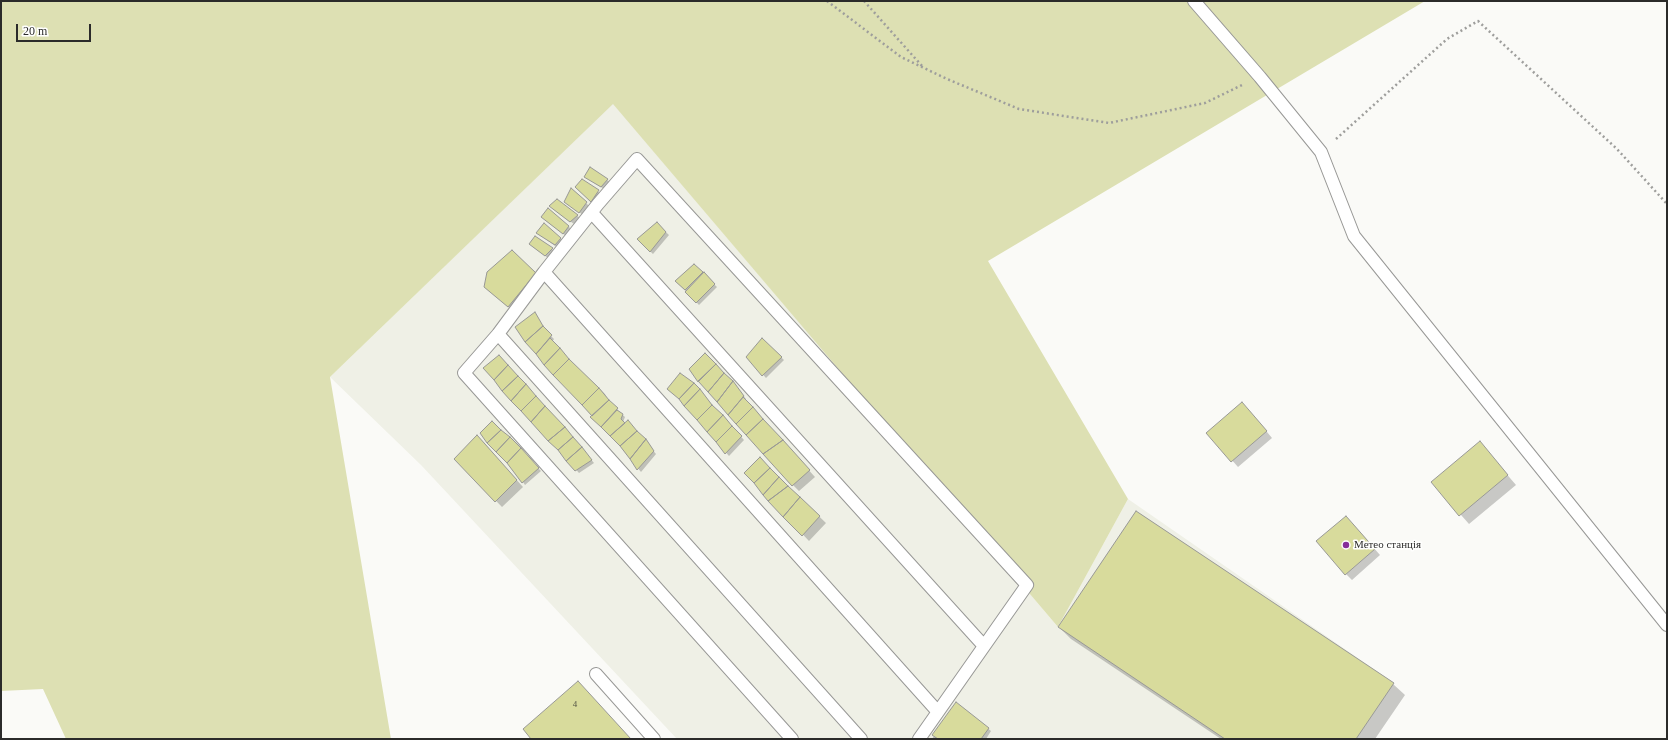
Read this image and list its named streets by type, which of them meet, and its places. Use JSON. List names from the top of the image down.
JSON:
{
  "places": ["Метео станція"],
  "house_numbers": ["4"],
  "scale_bar": "20 m"
}
